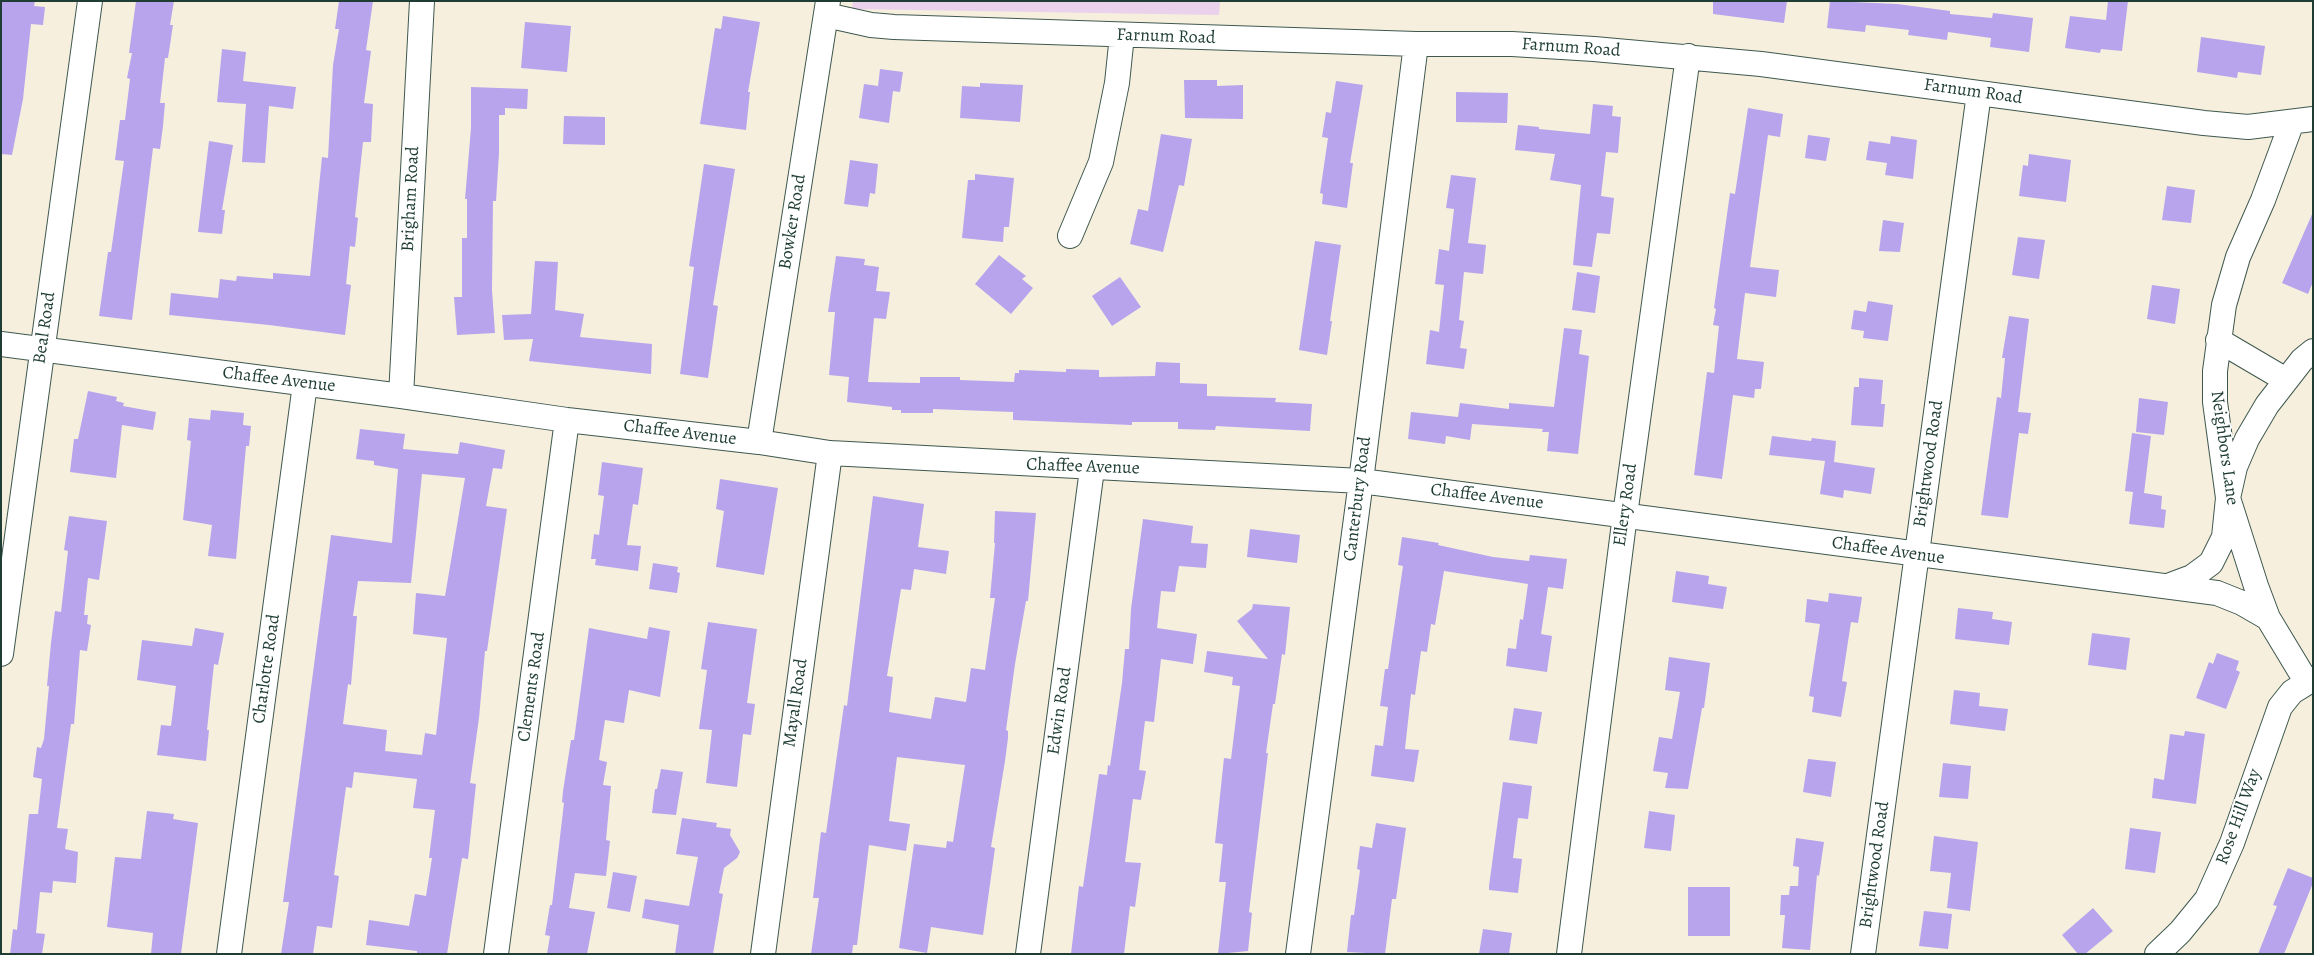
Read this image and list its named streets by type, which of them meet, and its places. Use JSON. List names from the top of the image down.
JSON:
{
  "streets": {
    "street": [
      "Farnum Road",
      "Brigham Road",
      "Bowker Road",
      "Beal Road",
      "Chaffee Avenue",
      "Neighbors Lane",
      "Brightwood Road",
      "Canterbury Road",
      "Ellery Road",
      "Charlotte Road",
      "Clements Road",
      "Mayall Road",
      "Edwin Road",
      "Rose Hill Way"
    ]
  },
  "crossings": [
    ["Farnum Road", "Bowker Road"],
    ["Farnum Road", "Neighbors Lane"],
    ["Farnum Road", "Brightwood Road"],
    ["Farnum Road", "Canterbury Road"],
    ["Farnum Road", "Ellery Road"],
    ["Brigham Road", "Chaffee Avenue"],
    ["Bowker Road", "Chaffee Avenue"],
    ["Beal Road", "Chaffee Avenue"],
    ["Chaffee Avenue", "Neighbors Lane"],
    ["Chaffee Avenue", "Brightwood Road"],
    ["Chaffee Avenue", "Canterbury Road"],
    ["Chaffee Avenue", "Ellery Road"],
    ["Chaffee Avenue", "Charlotte Road"],
    ["Chaffee Avenue", "Clements Road"],
    ["Chaffee Avenue", "Mayall Road"],
    ["Chaffee Avenue", "Edwin Road"],
    ["Neighbors Lane", "Rose Hill Way"]
  ]
}
